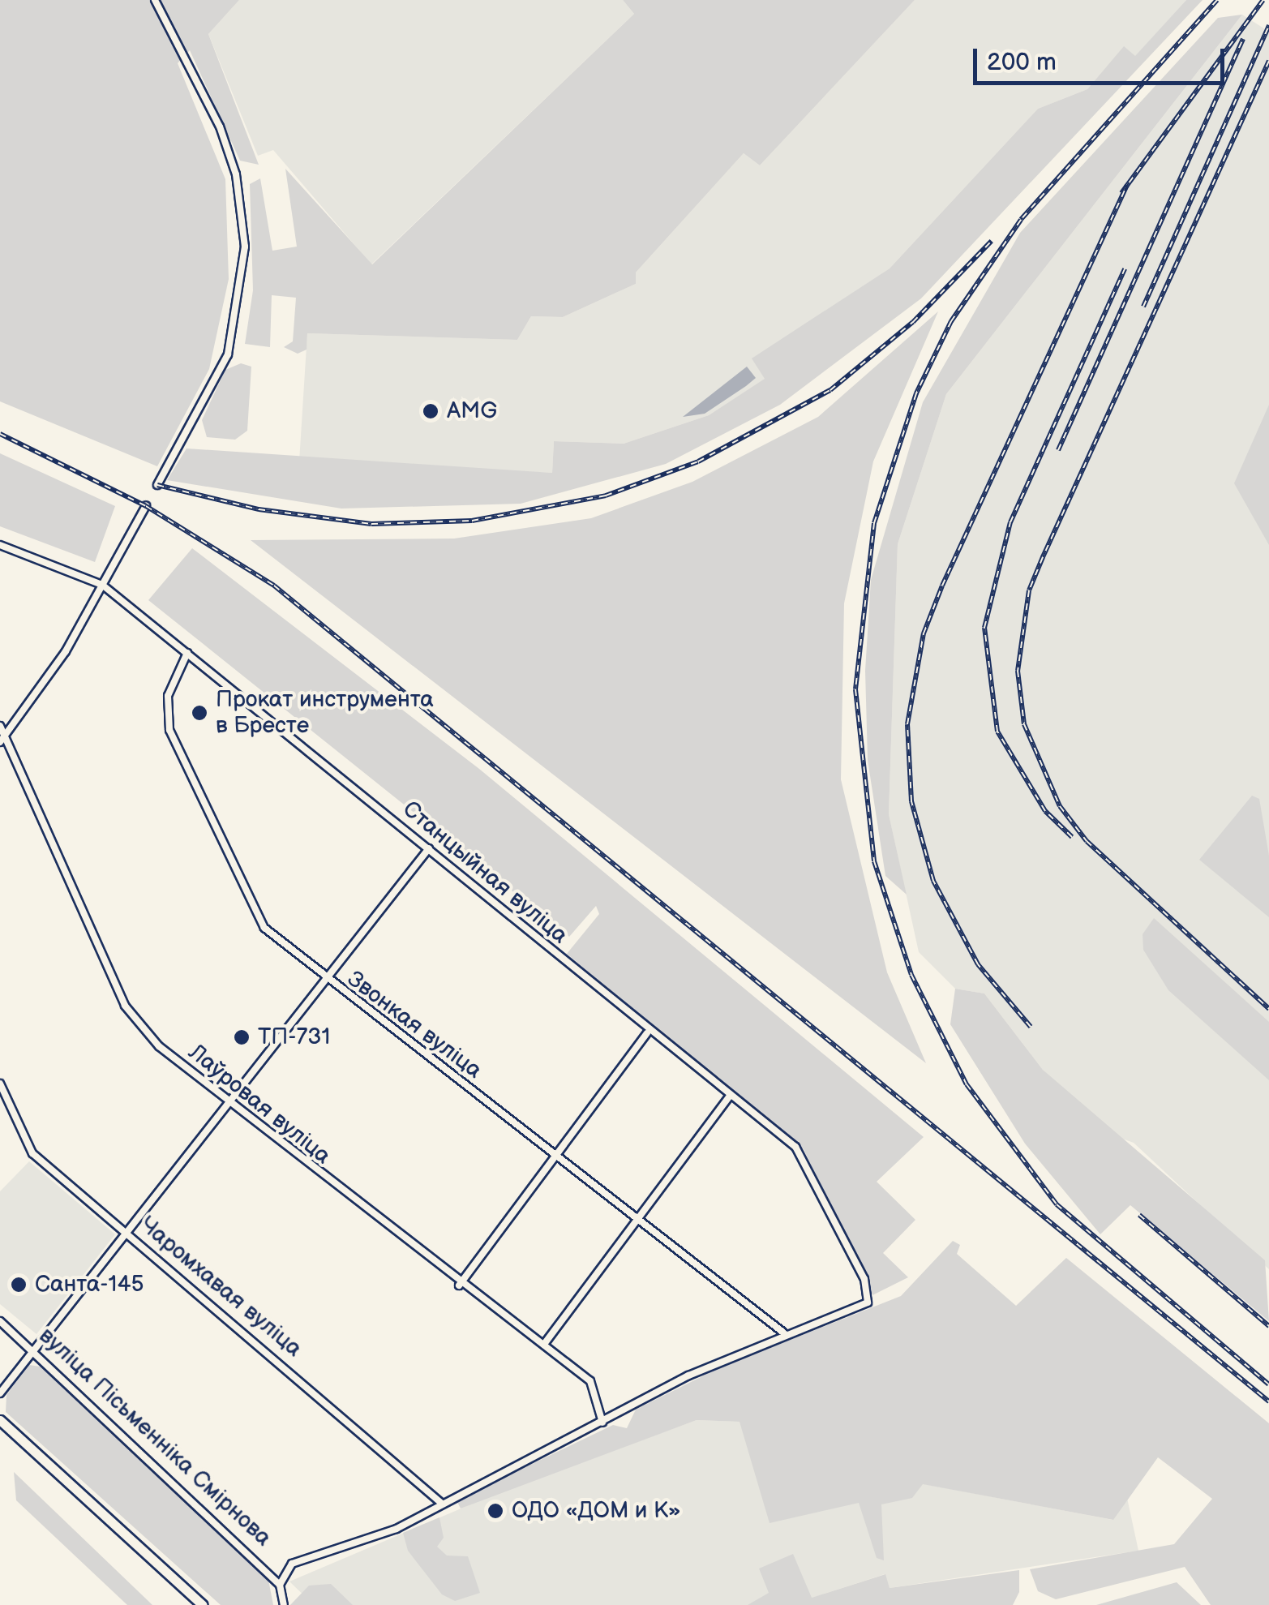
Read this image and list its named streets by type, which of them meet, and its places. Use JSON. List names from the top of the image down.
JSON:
{
  "streets": {
    "street": [
      "Станцыйная вуліца",
      "Звонкая вуліца",
      "Лаўровая вуліца",
      "Чаромхавая вуліца",
      "вуліца Пісьменніка Смірнова"
    ]
  },
  "crossings": [
    ["Станцыйная вуліца", "Звонкая вуліца"]
  ],
  "places": [
    "AMG",
    "Прокат инструмента в Бресте",
    "ТП-731",
    "Санта-145",
    "ОДО «ДОМ и К»"
  ],
  "scale_bar": "200 m"
}
